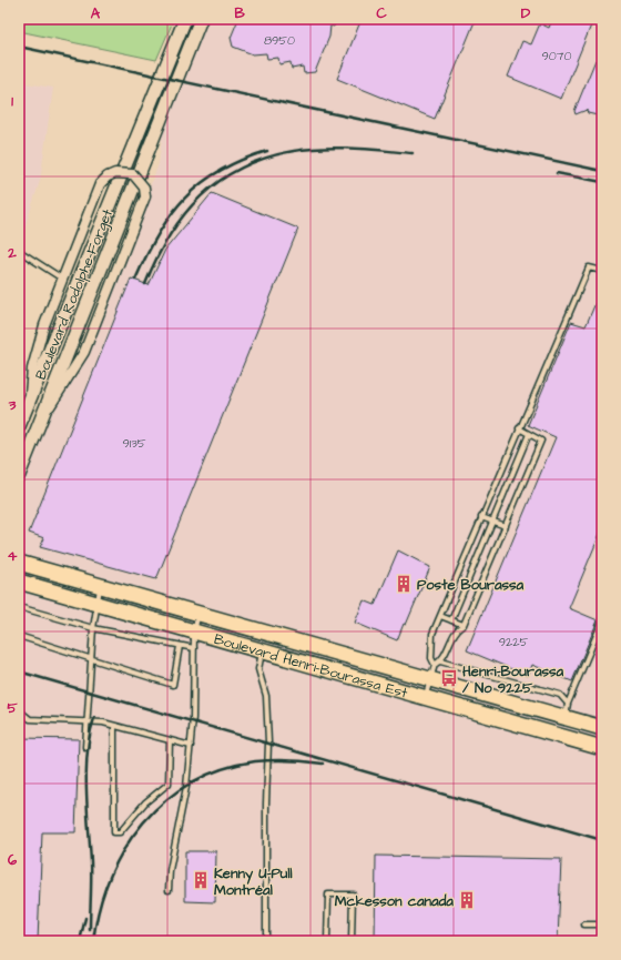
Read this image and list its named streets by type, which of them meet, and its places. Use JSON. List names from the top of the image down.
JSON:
{
  "streets": {
    "main road": ["Boulevard Henri-Bourassa Est"],
    "street": ["Boulevard Rodolphe-Forget"]
  },
  "places": {
    "building": ["Poste Bourassa", "Kenny U-Pull Montréal", "Mckesson canada"],
    "bus stop": ["Henri-Bourassa / No 9225"]
  },
  "house_numbers": [
    "8950",
    "9070",
    "9135",
    "9225"
  ],
  "grid": {
    "columns": [
      "A",
      "B",
      "C",
      "D"
    ],
    "rows": [
      "1",
      "2",
      "3",
      "4",
      "5",
      "6"
    ]
  }
}
